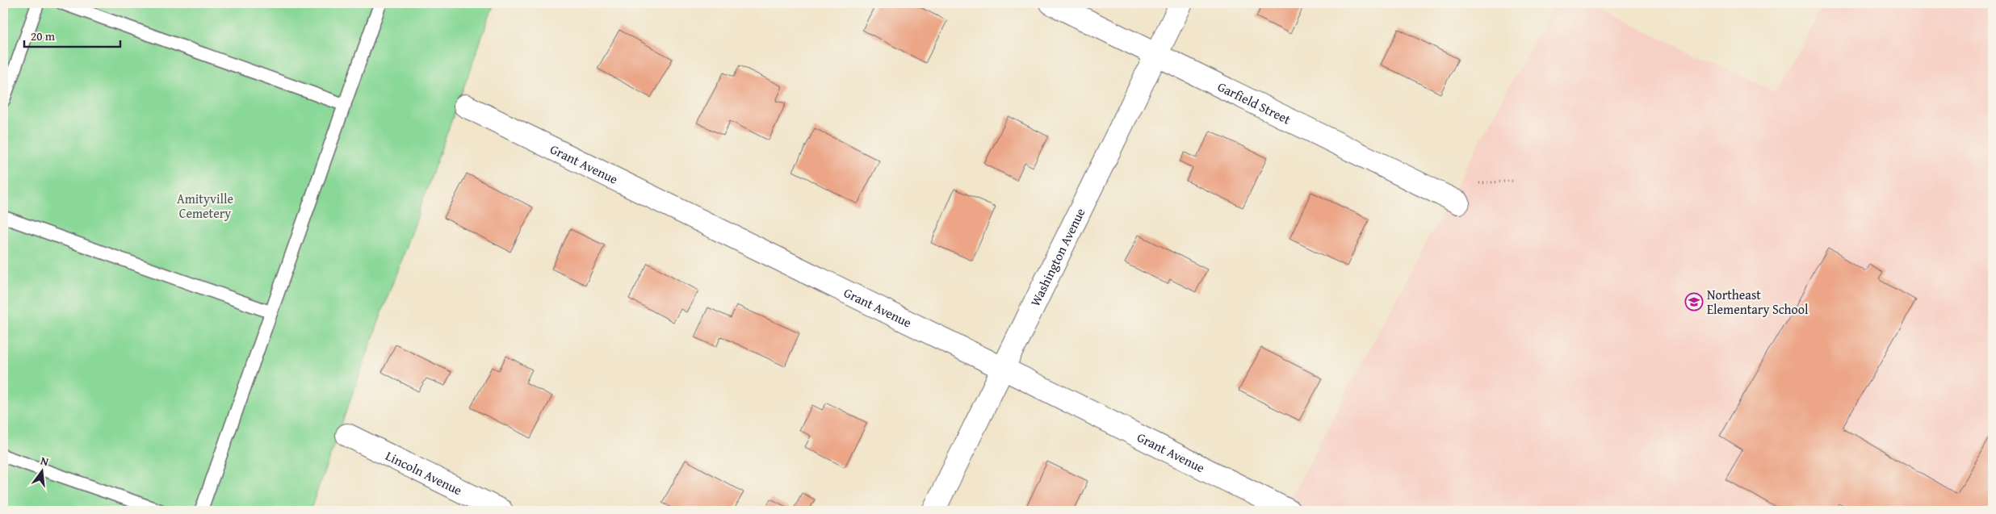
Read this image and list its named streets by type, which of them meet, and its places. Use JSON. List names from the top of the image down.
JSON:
{
  "streets": {
    "street": [
      "Garfield Street",
      "Grant Avenue",
      "Washington Avenue",
      "Lincoln Avenue"
    ]
  },
  "crossings": [
    ["Garfield Street", "Washington Avenue"],
    ["Grant Avenue", "Washington Avenue"]
  ],
  "parks": ["Amityville Cemetery"],
  "places": {
    "school or university": ["Northeast Elementary School"]
  },
  "scale_bar": "20 m",
  "north": "top"
}
